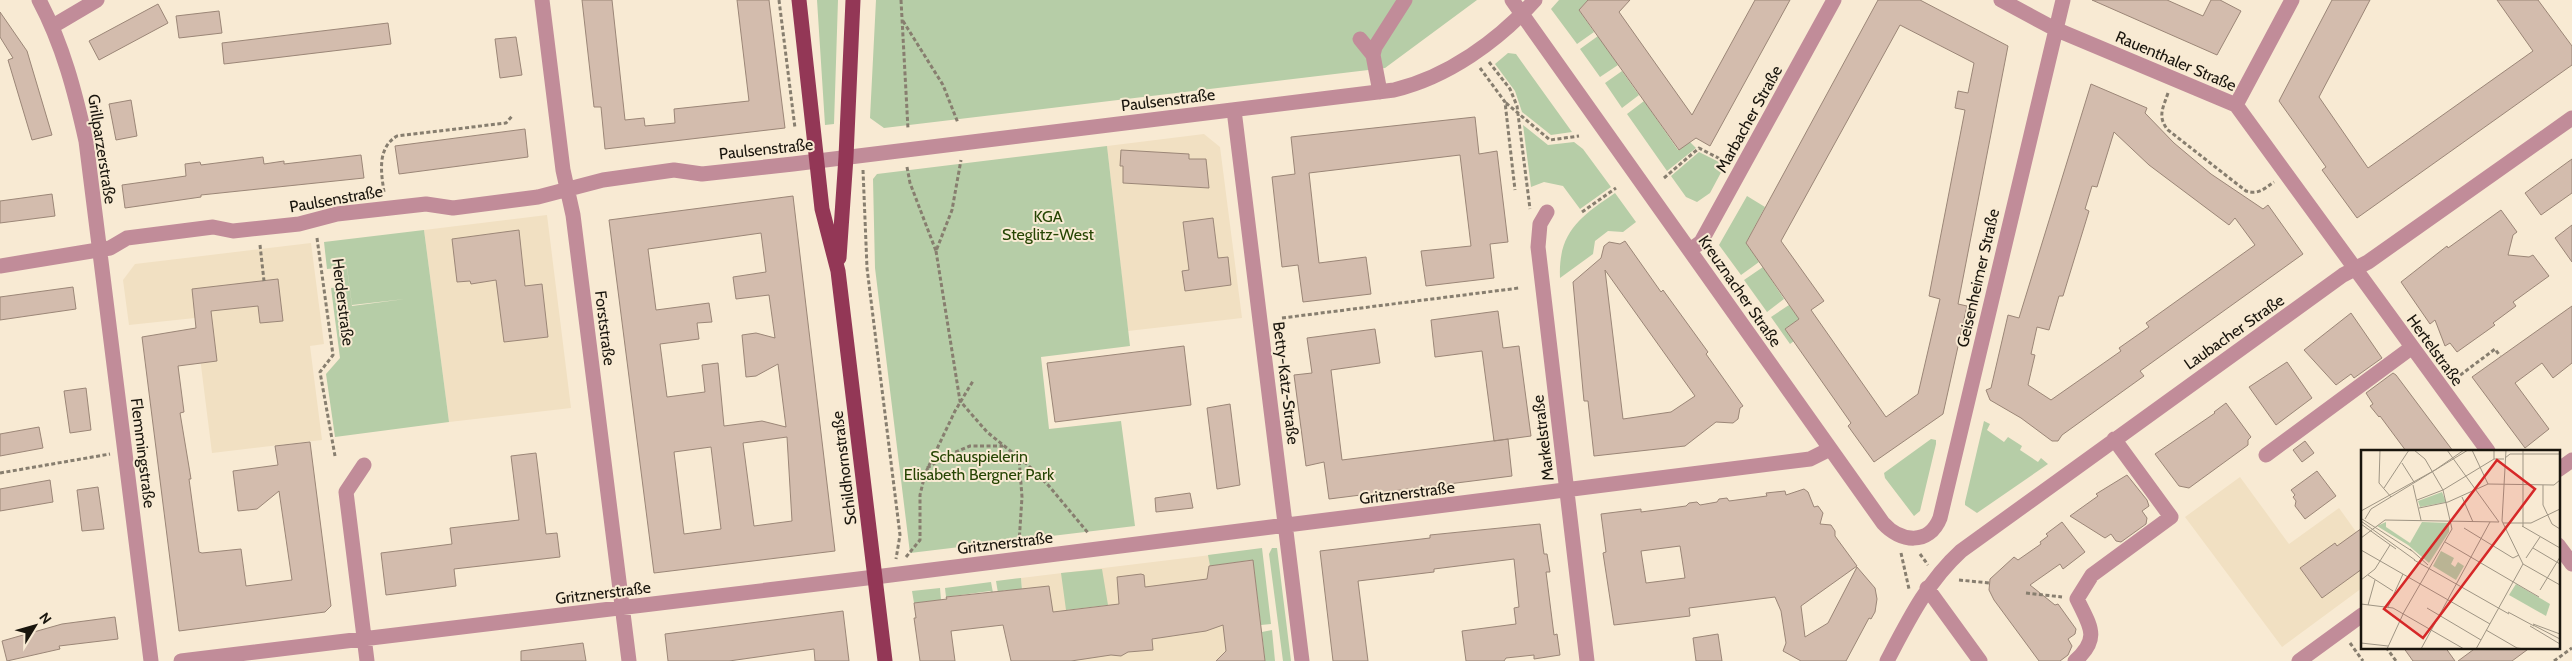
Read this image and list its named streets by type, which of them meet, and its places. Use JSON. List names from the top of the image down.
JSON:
{
  "streets": {
    "main road": ["Schildhornstraße"],
    "street": [
      "Rauenthaler Straße",
      "Paulsenstraße",
      "Marbacher Straße",
      "Grillparzerstraße",
      "Geisenheimer Straße",
      "Kreuznacher Straße",
      "Forststraße",
      "Laubacher Straße",
      "Hertelstraße",
      "Betty-Katz-Straße",
      "Markelstraße",
      "Flemmingstraße",
      "Gritznerstraße"
    ],
    "path": ["Herderstraße"]
  },
  "crossings": [
    ["Rauenthaler Straße", "Geisenheimer Straße"],
    ["Rauenthaler Straße", "Laubacher Straße"],
    ["Rauenthaler Straße", "Hertelstraße"],
    ["Paulsenstraße", "Grillparzerstraße"],
    ["Paulsenstraße", "Kreuznacher Straße"],
    ["Paulsenstraße", "Forststraße"],
    ["Paulsenstraße", "Betty-Katz-Straße"],
    ["Paulsenstraße", "Flemmingstraße"],
    ["Paulsenstraße", "Schildhornstraße"],
    ["Marbacher Straße", "Kreuznacher Straße"],
    ["Grillparzerstraße", "Flemmingstraße"],
    ["Geisenheimer Straße", "Kreuznacher Straße"],
    ["Kreuznacher Straße", "Gritznerstraße"],
    ["Forststraße", "Gritznerstraße"],
    ["Laubacher Straße", "Hertelstraße"],
    ["Betty-Katz-Straße", "Gritznerstraße"],
    ["Markelstraße", "Gritznerstraße"],
    ["Schildhornstraße", "Gritznerstraße"]
  ],
  "parks": ["KGA Steglitz-West", "Schauspielerin Elisabeth Bergner Park"],
  "north": "top right"
}
